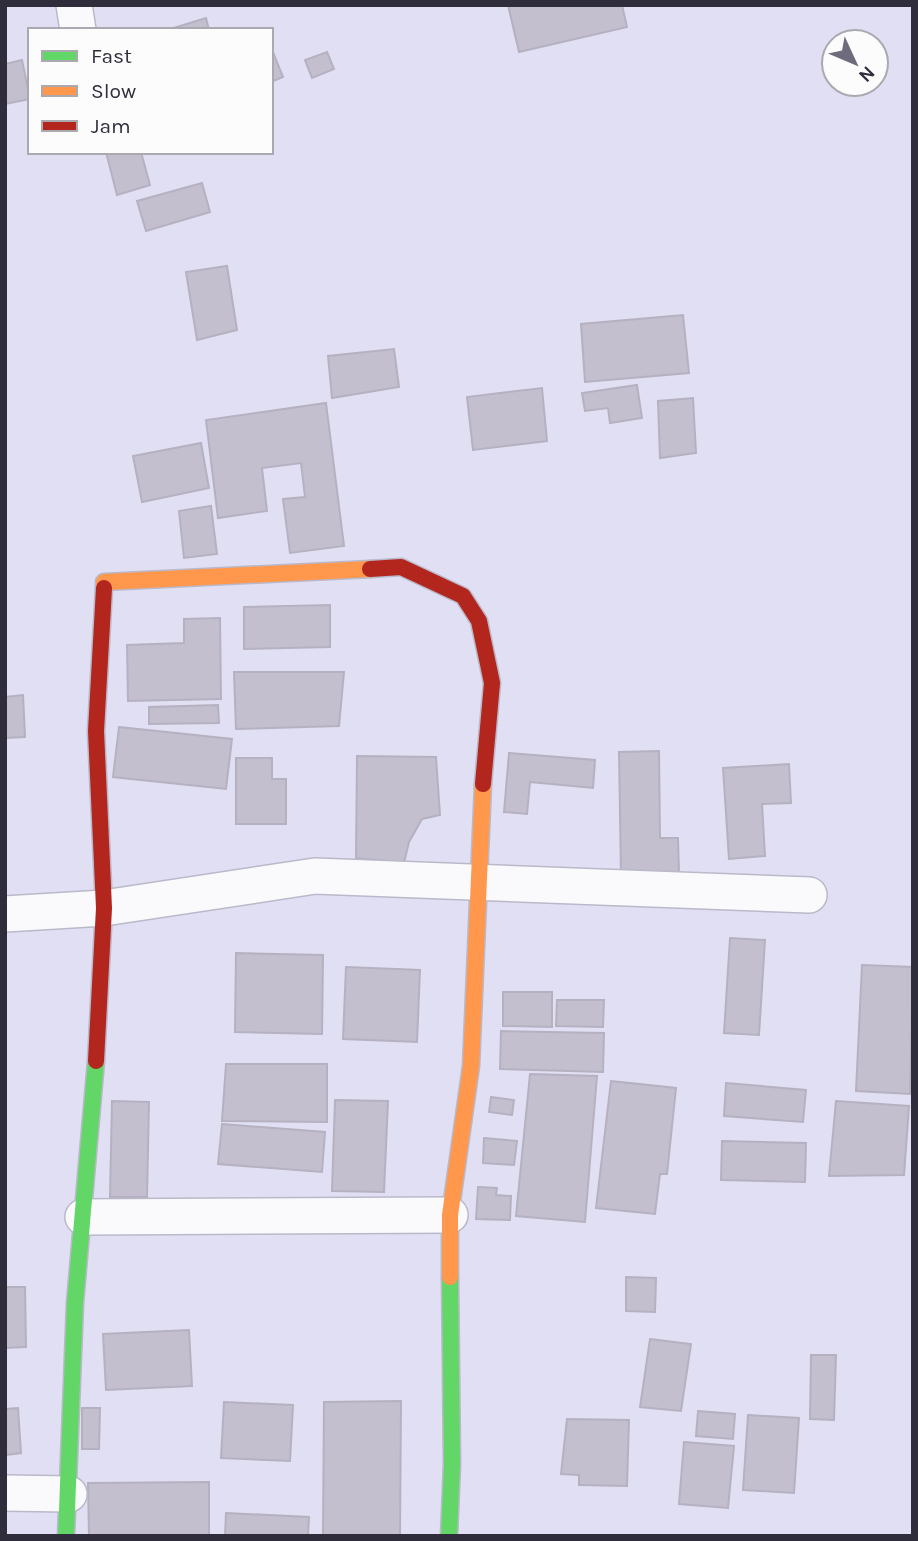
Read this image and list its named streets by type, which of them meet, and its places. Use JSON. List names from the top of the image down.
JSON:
{
  "legend": ["Fast", "Slow", "Jam"],
  "north": "bottom right"
}
